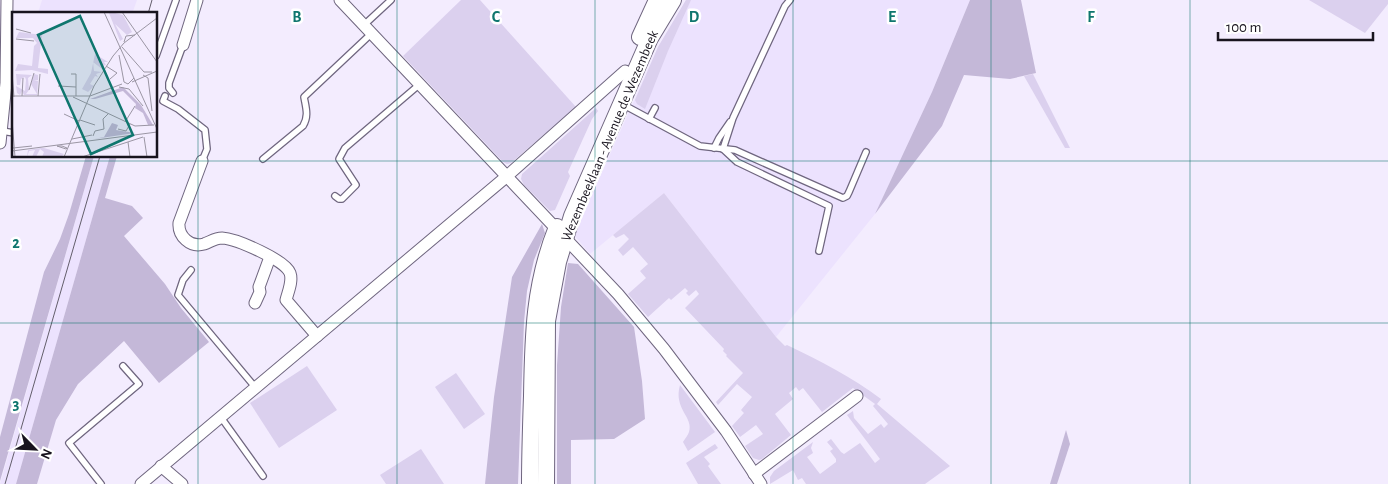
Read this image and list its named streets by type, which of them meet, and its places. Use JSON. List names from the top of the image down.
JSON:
{
  "streets": {
    "main road": ["Wezembeeklaan - Avenue de Wezembeek"]
  },
  "scale_bar": "100 m",
  "north": "bottom right",
  "grid": {
    "columns": [
      "B",
      "C",
      "D",
      "E",
      "F"
    ],
    "rows": ["2", "3"]
  }
}
